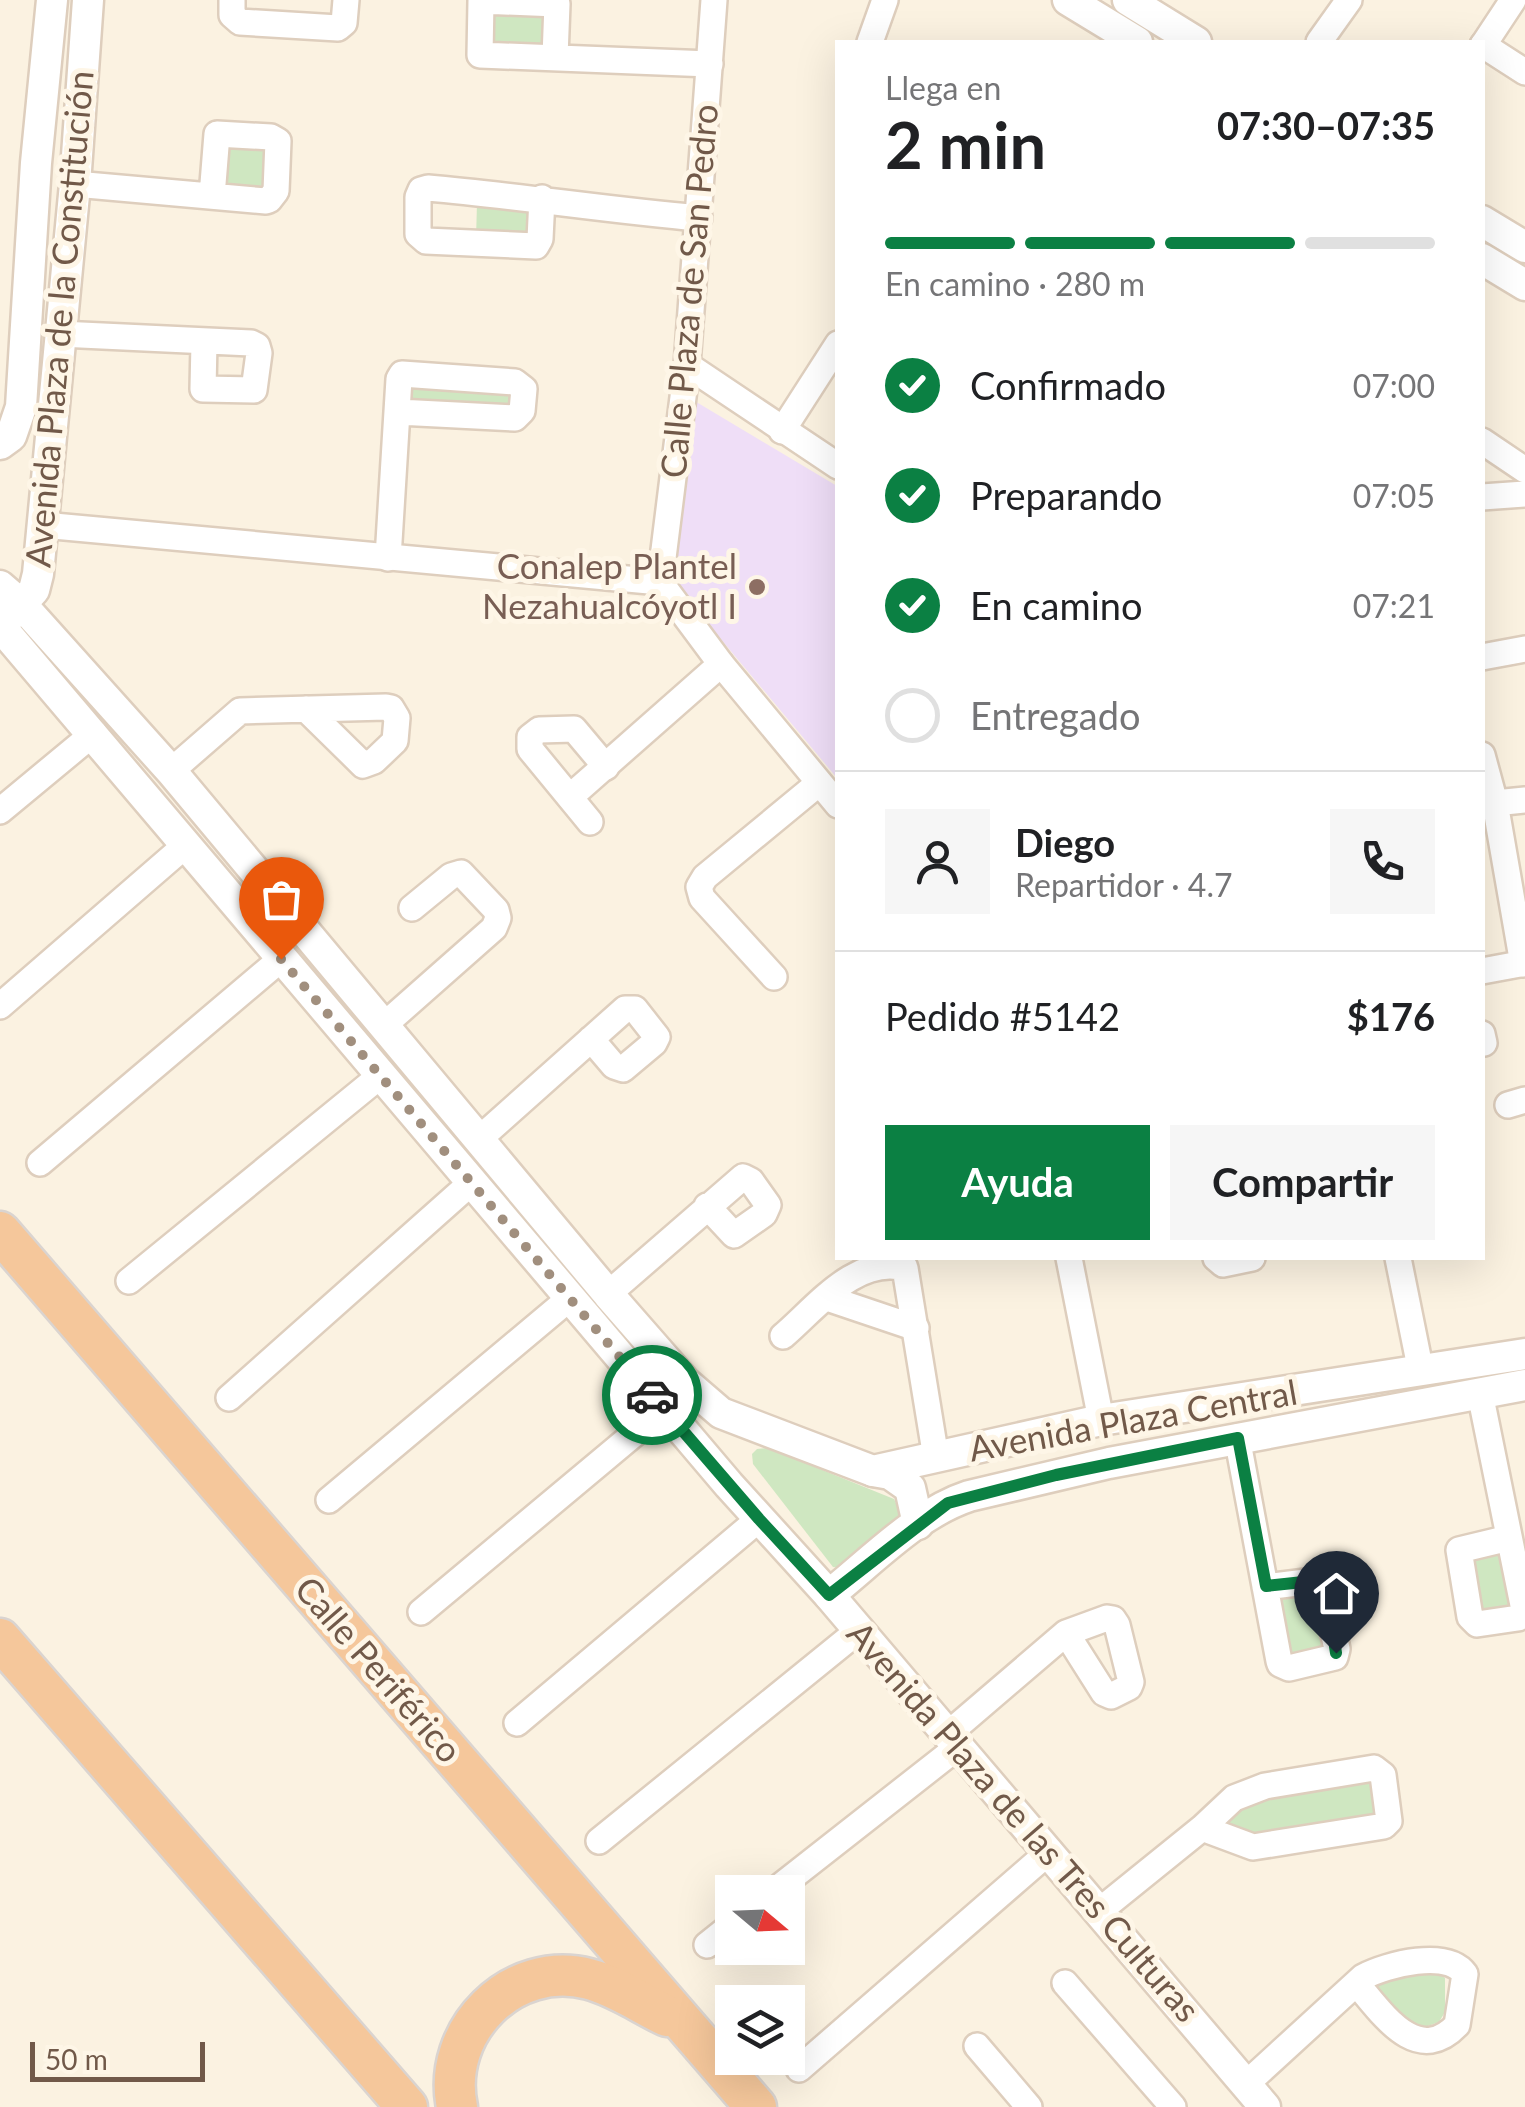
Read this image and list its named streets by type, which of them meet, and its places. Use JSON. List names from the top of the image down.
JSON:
{
  "streets": {
    "highway": ["Calle Periférico"],
    "street": [
      "Calle Plaza de San Pedro",
      "Avenida Plaza de la Constitución",
      "Avenida Plaza Central",
      "Avenida Plaza de las Tres Culturas"
    ]
  },
  "crossings": [
    ["Avenida Plaza de la Constitución", "Avenida Plaza de las Tres Culturas"],
    ["Avenida Plaza Central", "Avenida Plaza de las Tres Culturas"]
  ],
  "places": ["Conalep Plantel Nezahualcóyotl I"],
  "scale_bar": "50 m",
  "north": "right",
  "page": {
    "heading": ["2 min", "Llega en", "07:30–07:35"],
    "panel": [
      "Diego",
      "Repartidor · 4.7",
      "Pedido #5142",
      "$176"
    ],
    "bar": "En camino · 280 m",
    "list": [
      ["Confirmado", "07:00"],
      ["Preparando", "07:05"],
      ["En camino", "07:21"],
      "Entregado"
    ],
    "buttons": ["Ayuda", "Compartir"],
    "scale": "50 m"
  }
}
